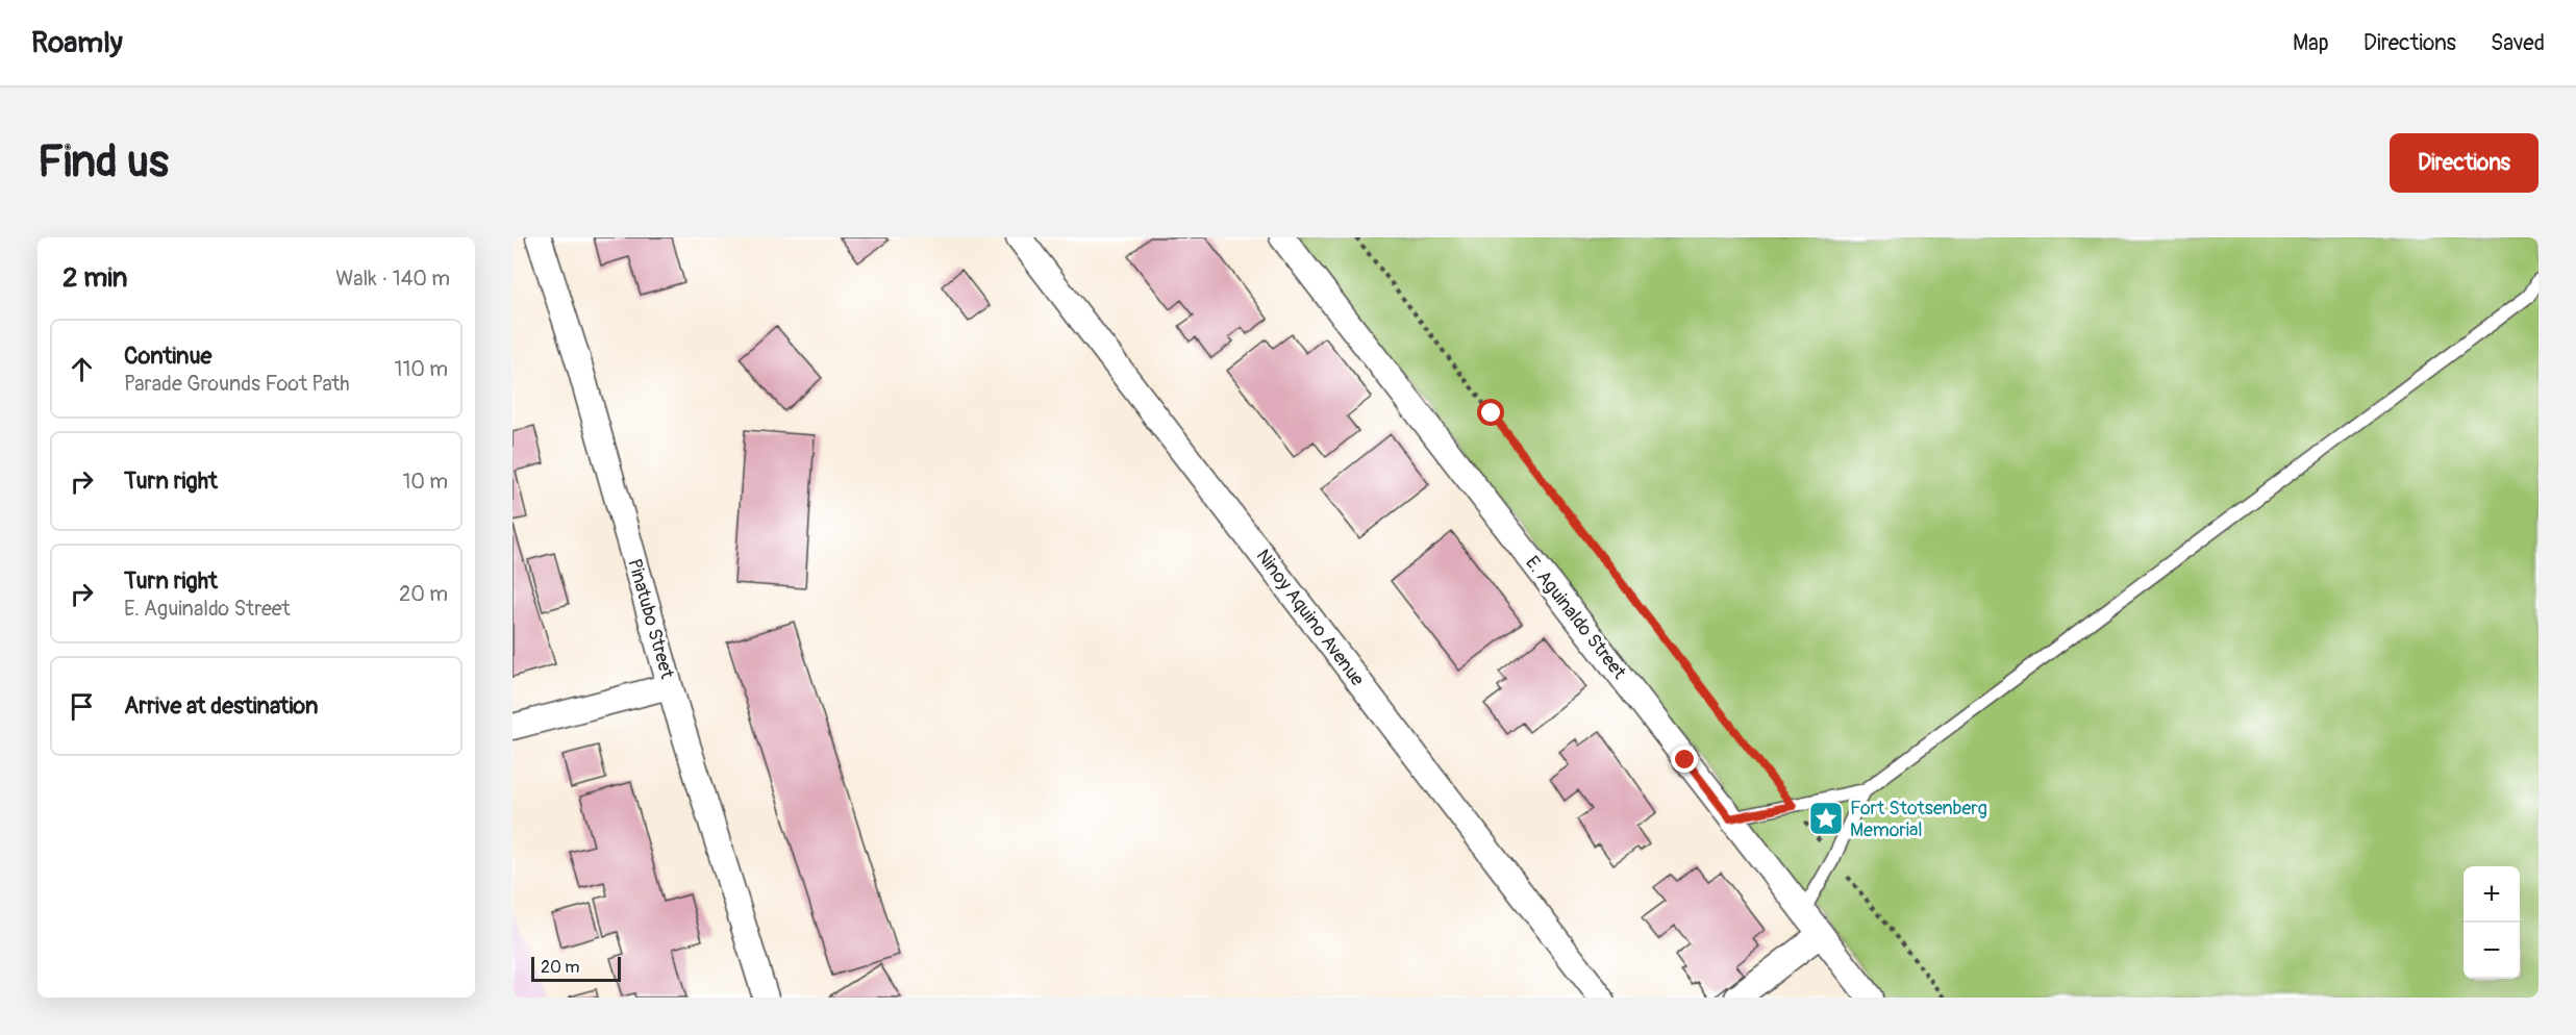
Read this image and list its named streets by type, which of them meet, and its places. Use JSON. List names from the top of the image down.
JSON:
{
  "streets": {
    "street": ["Ninoy Aquino Avenue", "E. Aguinaldo Street", "Pinatubo Street"]
  },
  "places": {
    "place": ["Fort Stotsenberg Memorial"]
  },
  "scale_bar": "20 m",
  "page": {
    "header": "Roamly",
    "nav": ["Map", "Directions", "Saved"],
    "buttons": "Directions",
    "title": "Find us",
    "heading": ["2 min", "Walk · 140 m"],
    "list": [
      ["Continue", "Parade Grounds Foot Path", "110 m"],
      ["Turn right", "10 m"],
      ["Turn right", "E. Aguinaldo Street", "20 m"],
      "Arrive at destination"
    ],
    "map_buttons": ["+", "−"],
    "scale": "20 m"
  }
}
